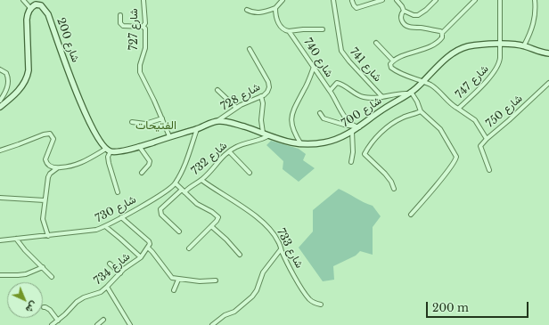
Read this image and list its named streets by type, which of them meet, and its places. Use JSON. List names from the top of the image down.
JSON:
{
  "streets": {
    "main road": ["شارع 200", "شارع 700"],
    "street": [
      "شارع 727",
      "شارع 740",
      "شارع 741",
      "شارع 747",
      "شارع 728",
      "شارع 750",
      "شارع 732",
      "شارع 730",
      "شارع 733",
      "شارع 734"
    ]
  },
  "crossings": [
    ["شارع 740", "شارع 741"],
    ["شارع 740", "شارع 700"],
    ["شارع 747", "شارع 750"],
    ["شارع 747", "شارع 700"],
    ["شارع 728", "شارع 700"],
    ["شارع 700", "شارع 732"],
    ["شارع 732", "شارع 733"]
  ],
  "districts": ["الفتيحات"],
  "scale_bar": "200 m",
  "north": "bottom right"
}
